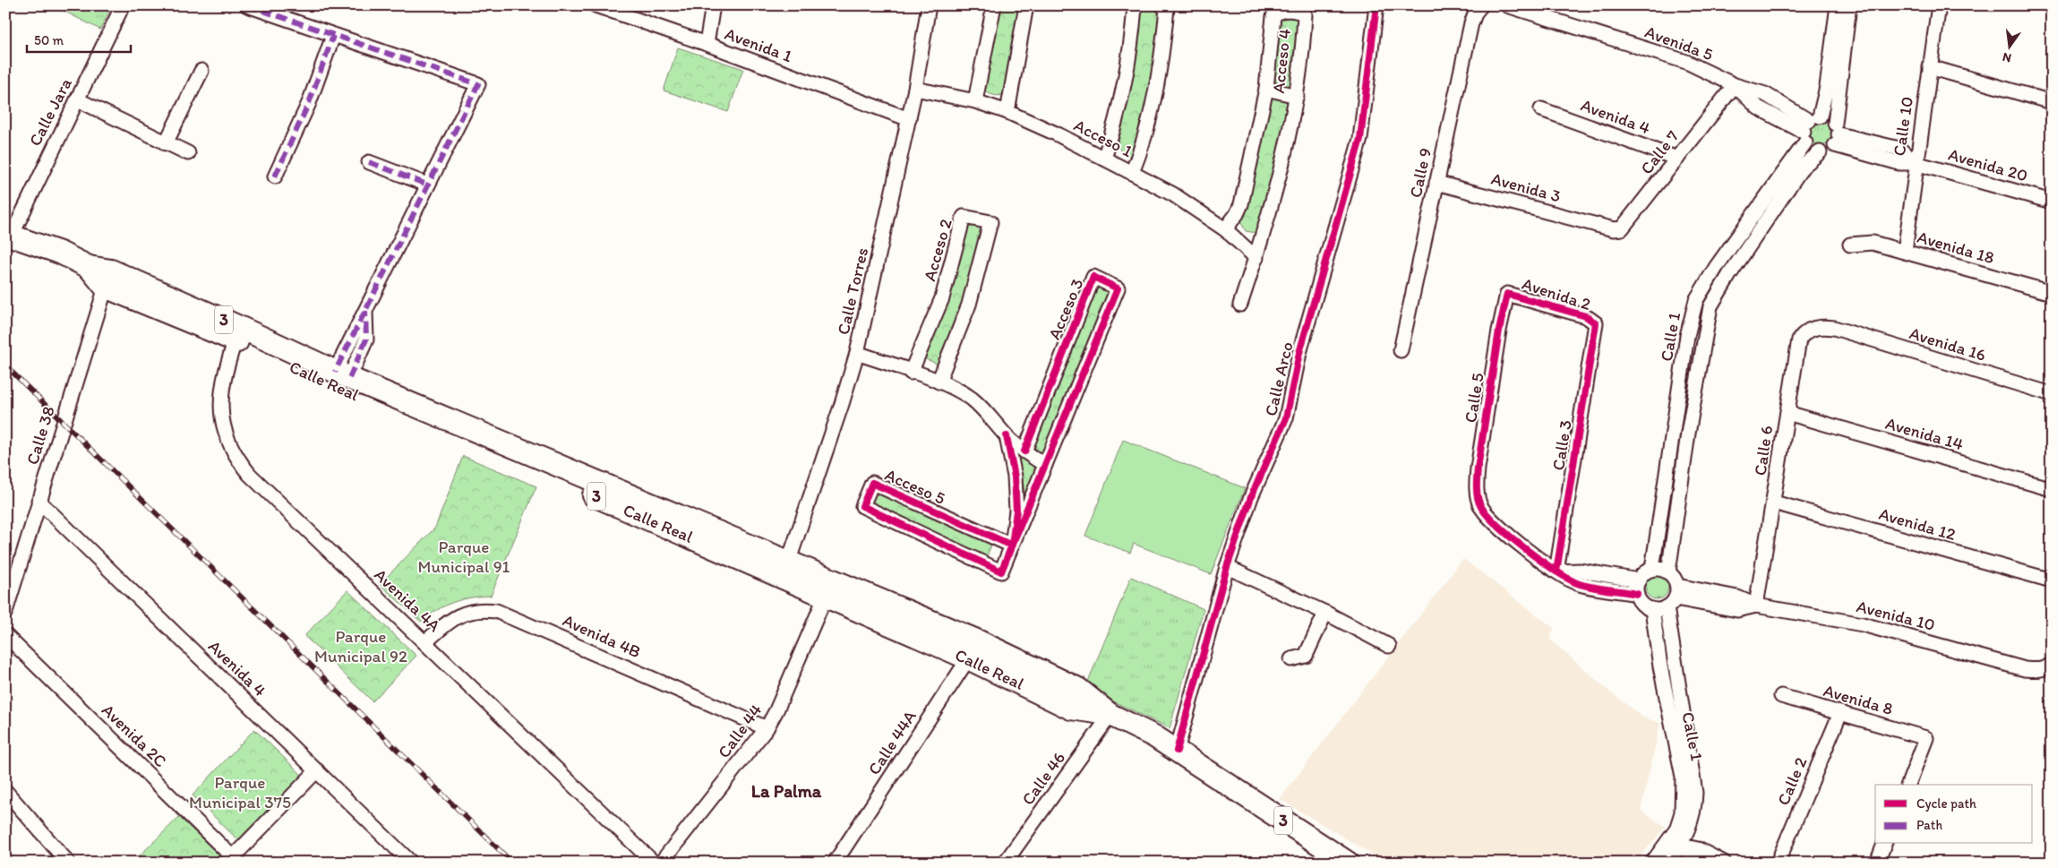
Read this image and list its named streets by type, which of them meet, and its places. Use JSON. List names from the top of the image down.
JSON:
{
  "streets": {
    "main road": ["3", "Calle Real"],
    "street": [
      "Avenida 5",
      "Avenida 1",
      "Acceso 4",
      "Calle Jara",
      "Avenida 4",
      "Calle 10",
      "Acceso 1",
      "Calle 7",
      "Avenida 20",
      "Calle 9",
      "Avenida 3",
      "Avenida 18",
      "Acceso 2",
      "Calle Torres",
      "Avenida 2",
      "Acceso 3",
      "Calle 1",
      "Avenida 16",
      "Calle Arco",
      "Calle 5",
      "Avenida 14",
      "Calle 38",
      "Calle 3",
      "Calle 6",
      "Acceso 5",
      "Avenida 12",
      "Avenida 4A",
      "Avenida 10",
      "Avenida 4B",
      "Avenida 8",
      "Calle 44",
      "Avenida 2C",
      "Calle 44A",
      "Calle 46",
      "Calle 2"
    ]
  },
  "crossings": [
    ["Avenida 5", "Calle 7"],
    ["Avenida 5", "Avenida 20"],
    ["Avenida 5", "Calle 1"],
    ["Avenida 1", "Calle Torres"],
    ["Acceso 4", "Acceso 1"],
    ["Calle Jara", "Calle Real"],
    ["Avenida 4", "Calle 7"],
    ["Avenida 4", "Calle 38"],
    ["Calle 10", "Avenida 20"],
    ["Calle 10", "Avenida 18"],
    ["Acceso 1", "Calle Torres"],
    ["Calle 7", "Avenida 3"],
    ["Avenida 20", "Calle 1"],
    ["Calle 9", "Avenida 3"],
    ["Calle Torres", "Calle Real"],
    ["Avenida 2", "Calle 5"],
    ["Avenida 2", "Calle 3"],
    ["Calle 1", "Avenida 10"],
    ["Avenida 16", "Calle 6"],
    ["Calle Arco", "Calle Real"],
    ["Calle Real", "Calle 38"],
    ["Calle Real", "Avenida 4A"],
    ["Calle Real", "Calle 44"],
    ["Calle Real", "Calle 44A"],
    ["Calle Real", "Calle 46"],
    ["Calle 5", "Calle 3"],
    ["Avenida 14", "Calle 6"],
    ["Calle 6", "Avenida 12"],
    ["Calle 6", "Avenida 10"],
    ["Avenida 4A", "Avenida 4B"],
    ["Avenida 4B", "Calle 44"],
    ["Avenida 8", "Calle 2"]
  ],
  "districts": ["La Palma"],
  "parks": ["Parque Municipal 91", "Parque Municipal 92", "Parque Municipal 375"],
  "legend": ["Cycle path", "Path"],
  "scale_bar": "50 m",
  "north": "bottom"
}
